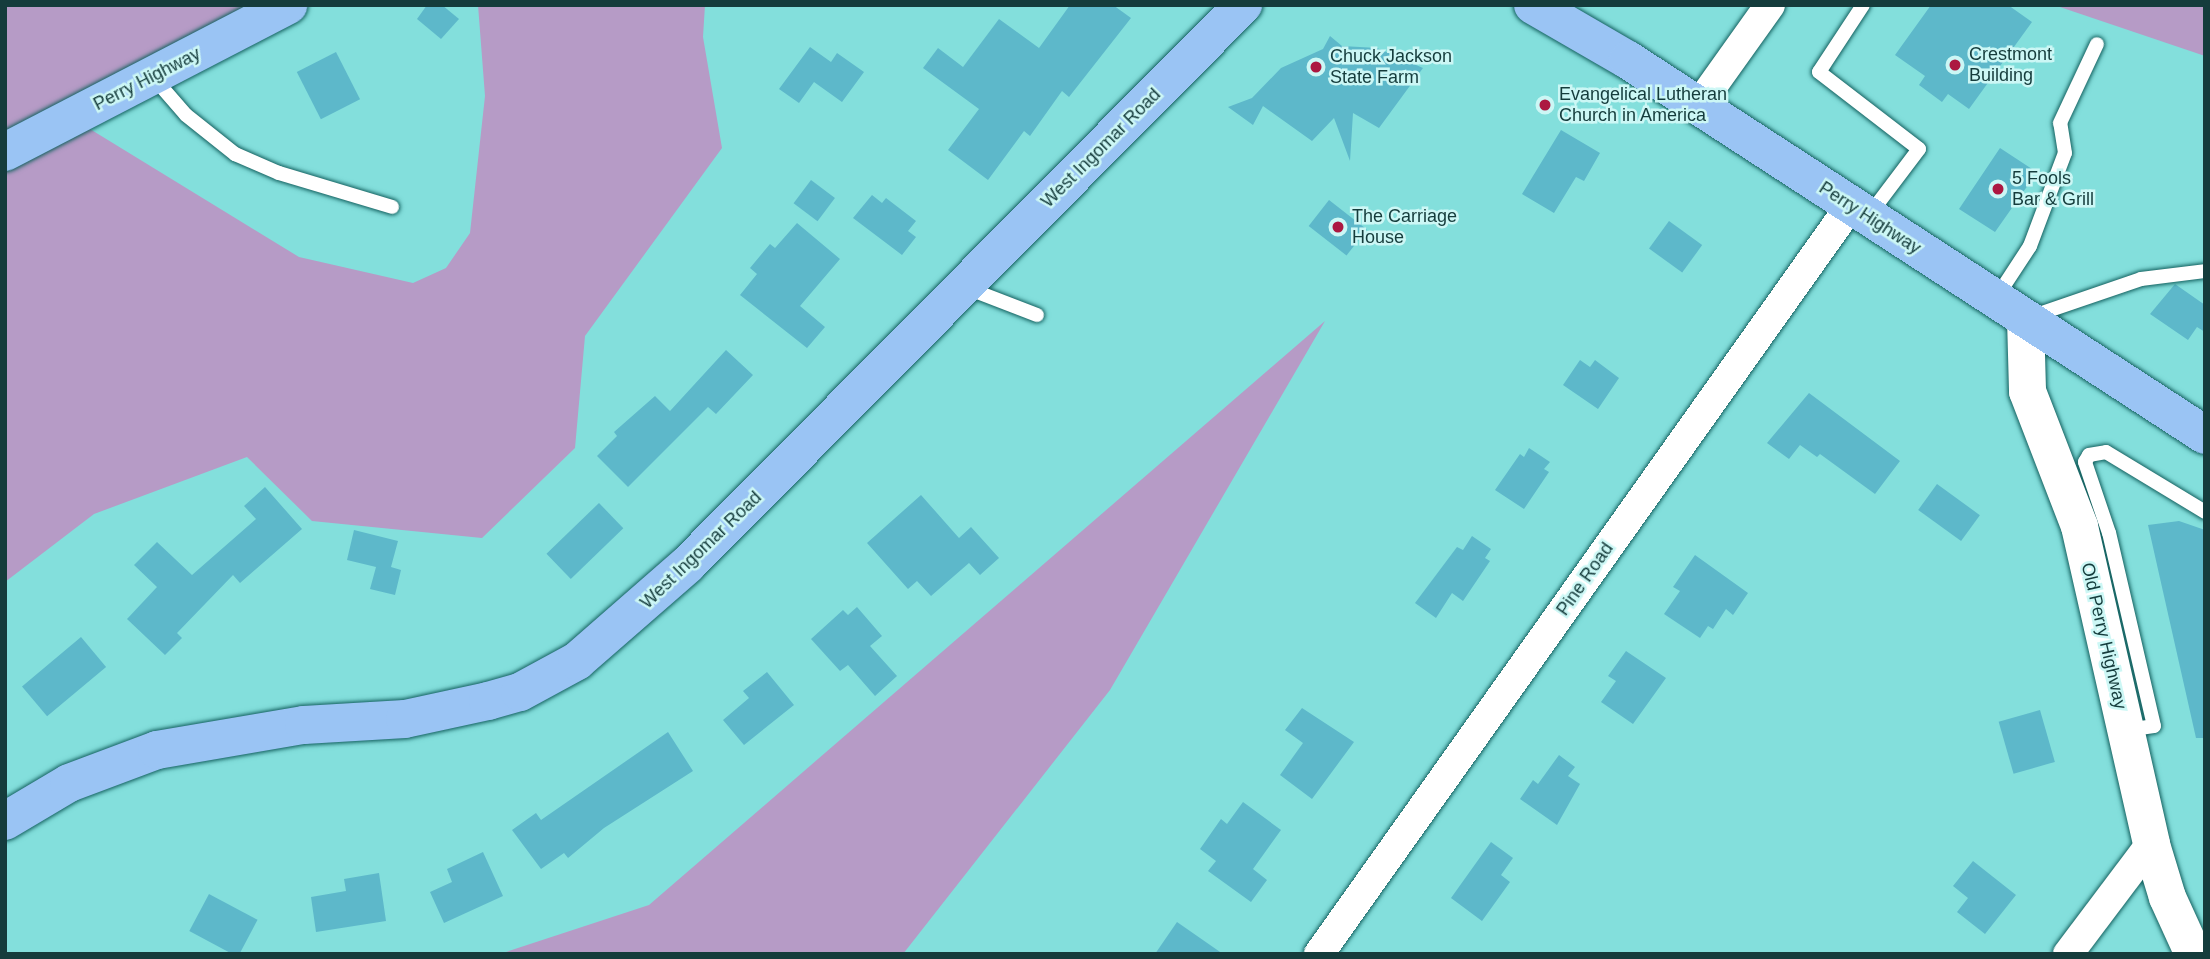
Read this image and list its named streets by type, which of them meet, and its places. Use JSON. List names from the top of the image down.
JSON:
{
  "streets": {
    "main road": ["Perry Highway", "West Ingomar Road"],
    "street": ["Pine Road", "Old Perry Highway"]
  },
  "crossings": [
    ["Perry Highway", "Pine Road"],
    ["Perry Highway", "Old Perry Highway"]
  ],
  "places": [
    "Crestmont Building",
    "Chuck Jackson State Farm",
    "Evangelical Lutheran Church in America",
    "5 Fools Bar & Grill",
    "The Carriage House"
  ]
}
